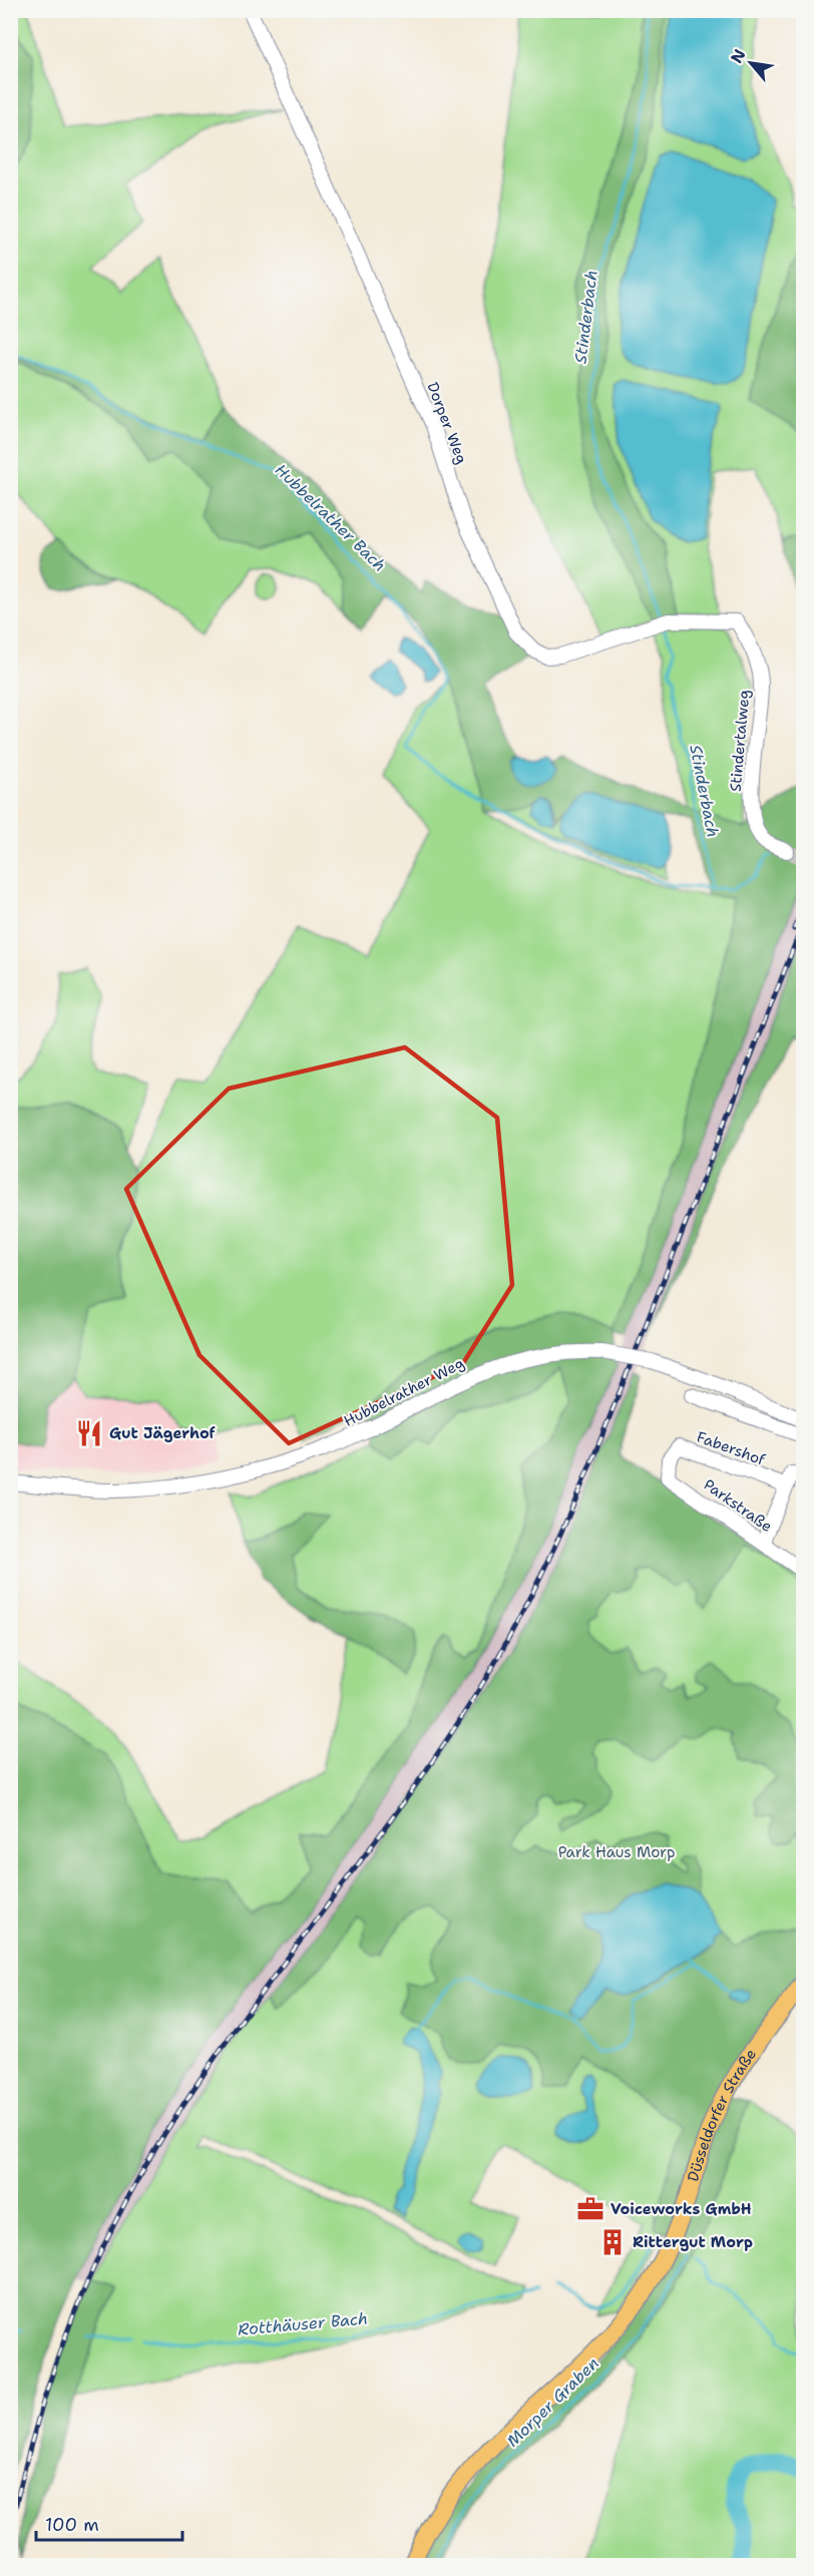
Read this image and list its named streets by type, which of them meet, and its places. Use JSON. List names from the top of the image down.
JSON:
{
  "streets": {
    "main road": ["Düsseldorfer Straße"],
    "street": [
      "Dorper Weg",
      "Stindertalweg",
      "Hubbelrather Weg",
      "Fabershof",
      "Parkstraße"
    ]
  },
  "crossings": [
    ["Dorper Weg", "Stindertalweg"],
    ["Fabershof", "Parkstraße"]
  ],
  "water": [
    "Stinderbach",
    "Hubbelrather Bach",
    "Rotthäuser Bach",
    "Morper Graben"
  ],
  "parks": ["Park Haus Morp"],
  "places": {
    "restaurant": ["Gut Jägerhof"],
    "office": ["Voiceworks GmbH"],
    "building": ["Rittergut Morp"]
  },
  "scale_bar": "100 m",
  "north": "top left"
}
